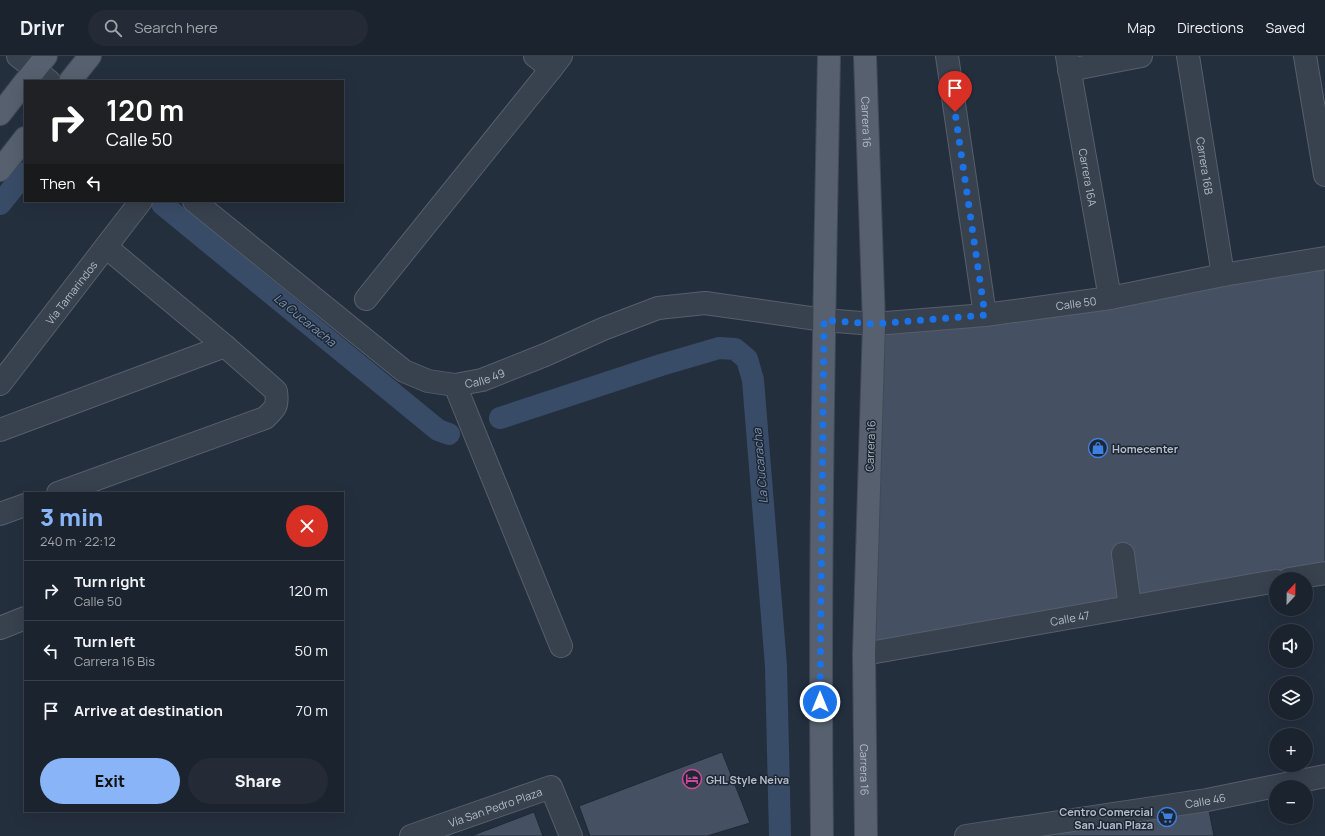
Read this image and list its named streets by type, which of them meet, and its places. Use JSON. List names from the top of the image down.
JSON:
{
  "streets": {
    "main road": ["Carrera 16"],
    "street": [
      "Carrera 16B",
      "Carrera 16A",
      "Vía Tamarindos",
      "Calle 50",
      "Calle 49",
      "Calle 47",
      "Calle 46",
      "Vía San Pedro Plaza"
    ]
  },
  "crossings": [
    ["Carrera 16", "Calle 50"],
    ["Carrera 16", "Calle 47"],
    ["Carrera 16B", "Calle 50"],
    ["Carrera 16A", "Calle 50"],
    ["Calle 50", "Calle 49"]
  ],
  "water": ["La Cucaracha"],
  "places": {
    "shop": ["Homecenter"],
    "hotel": ["GHL Style Neiva"],
    "supermarket": ["Centro Comercial San Juan Plaza"]
  },
  "north": "top",
  "page": {
    "header": "Drivr",
    "search": "Search here",
    "nav": ["Map", "Directions", "Saved"],
    "turn": ["120 m", "Calle 50"],
    "then": "Then",
    "heading": ["3 min", "240 m · 22:12"],
    "list": [
      {
        "name": "Turn right",
        "note": "Calle 50",
        "value": "120 m"
      },
      {
        "name": "Turn left",
        "note": "Carrera 16 Bis",
        "value": "50 m"
      },
      {
        "name": "Arrive at destination",
        "value": "70 m"
      }
    ],
    "map_buttons": ["+", "−"],
    "buttons": ["Exit", "Share"]
  }
}
